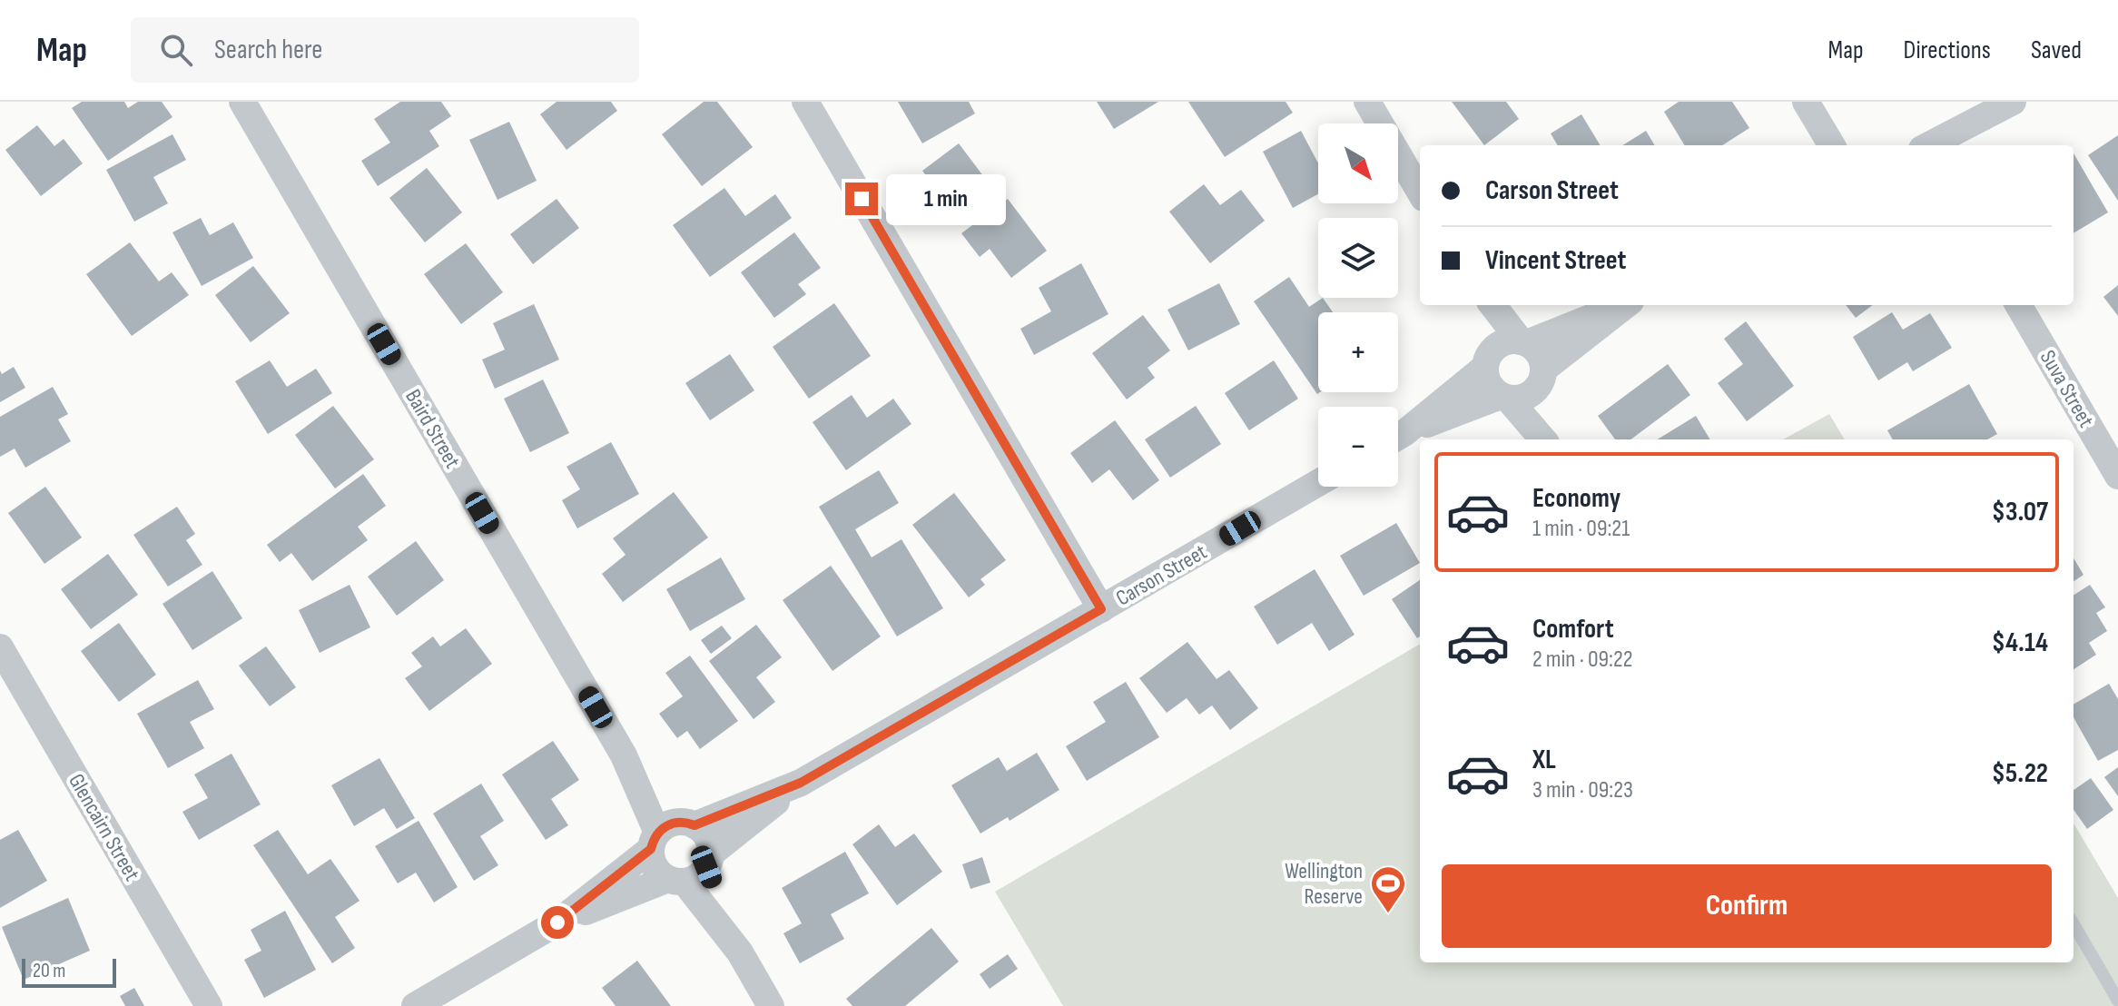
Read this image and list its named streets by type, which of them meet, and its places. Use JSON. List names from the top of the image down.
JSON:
{
  "streets": {
    "street": [
      "Suva Street",
      "Baird Street",
      "Carson Street",
      "Glencairn Street"
    ]
  },
  "crossings": [
    ["Baird Street", "Carson Street"]
  ],
  "places": {
    "sports": ["Wellington Reserve"]
  },
  "scale_bar": "20 m",
  "north": "bottom right",
  "page": {
    "header": "Map",
    "search": "Search here",
    "nav": ["Map", "Directions", "Saved"],
    "map_buttons": ["+", "−"],
    "banner": ["Carson Street", "Vincent Street"],
    "bubble": "1 min",
    "list": [
      {
        "name": "Economy",
        "note": "1 min · 09:21",
        "value": "$3.07"
      },
      {
        "name": "Comfort",
        "note": "2 min · 09:22",
        "value": "$4.14"
      },
      {
        "name": "XL",
        "note": "3 min · 09:23",
        "value": "$5.22"
      }
    ],
    "buttons": "Confirm",
    "scale": "20 m"
  }
}
